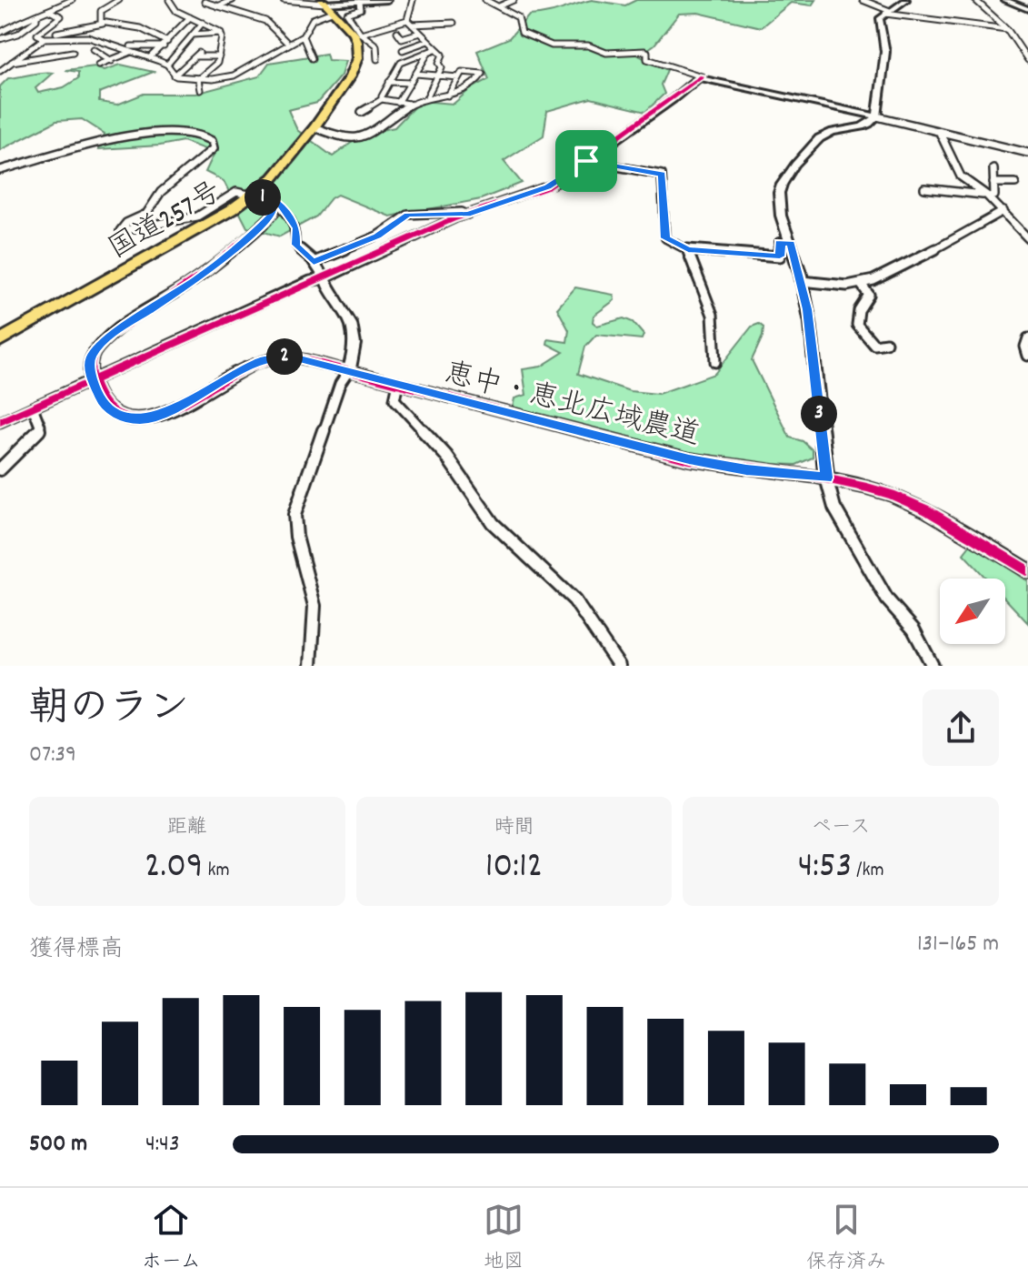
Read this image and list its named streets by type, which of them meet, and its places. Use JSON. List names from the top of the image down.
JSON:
{
  "streets": {
    "highway": ["国道257号"],
    "street": ["恵中・恵北広域農道"]
  },
  "north": "bottom left",
  "page": {
    "pins": ["1", "2", "3"],
    "heading": ["朝のラン", "07:39"],
    "stats": [
      ["距離", "2.09 km"],
      ["時間", "10:12"],
      ["ペース", "4:53 /km"]
    ],
    "chart": ["獲得標高", "131–165 m"],
    "list": [
      {
        "name": "500 m",
        "note": "4:43"
      }
    ],
    "tabs": ["ホーム", "地図", "保存済み"]
  }
}
